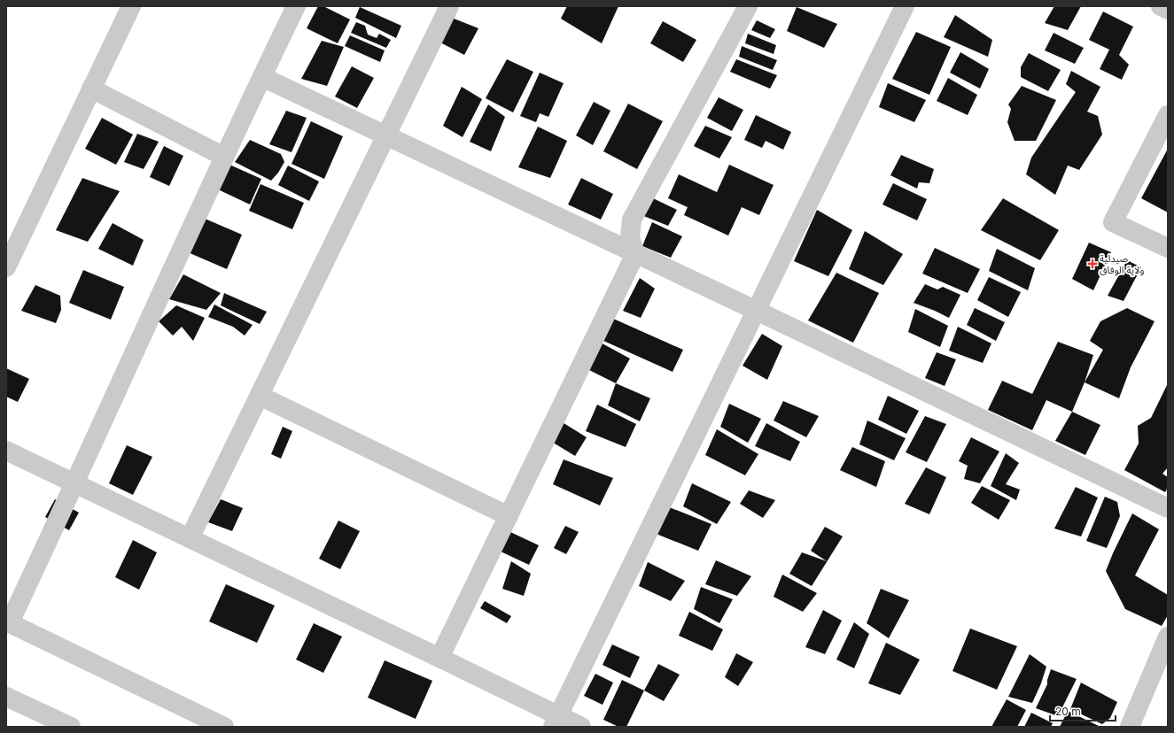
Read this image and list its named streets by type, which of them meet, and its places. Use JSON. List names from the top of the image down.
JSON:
{
  "places": {
    "health": ["صيدلية ولاية الوفاق"]
  },
  "scale_bar": "20 m"
}
